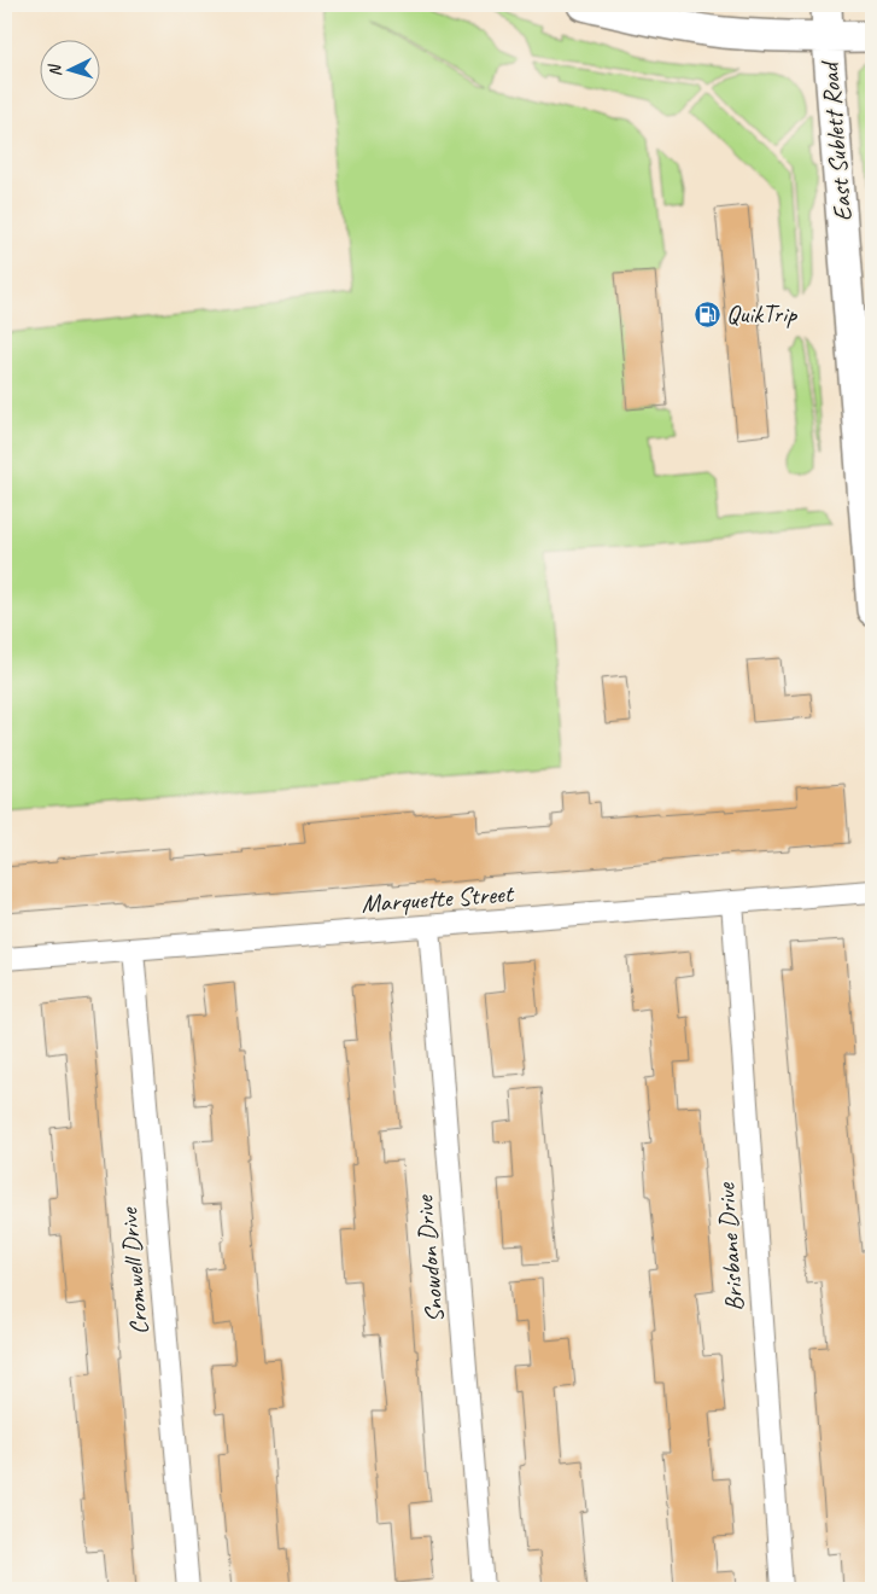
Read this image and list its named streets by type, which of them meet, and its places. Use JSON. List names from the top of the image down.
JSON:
{
  "streets": {
    "main road": ["East Sublett Road"],
    "street": [
      "Marquette Street",
      "Brisbane Drive",
      "Snowdon Drive",
      "Cromwell Drive"
    ]
  },
  "crossings": [
    ["Marquette Street", "Brisbane Drive"],
    ["Marquette Street", "Snowdon Drive"],
    ["Marquette Street", "Cromwell Drive"]
  ],
  "places": {
    "fuel station": ["QuikTrip"]
  },
  "north": "left"
}
